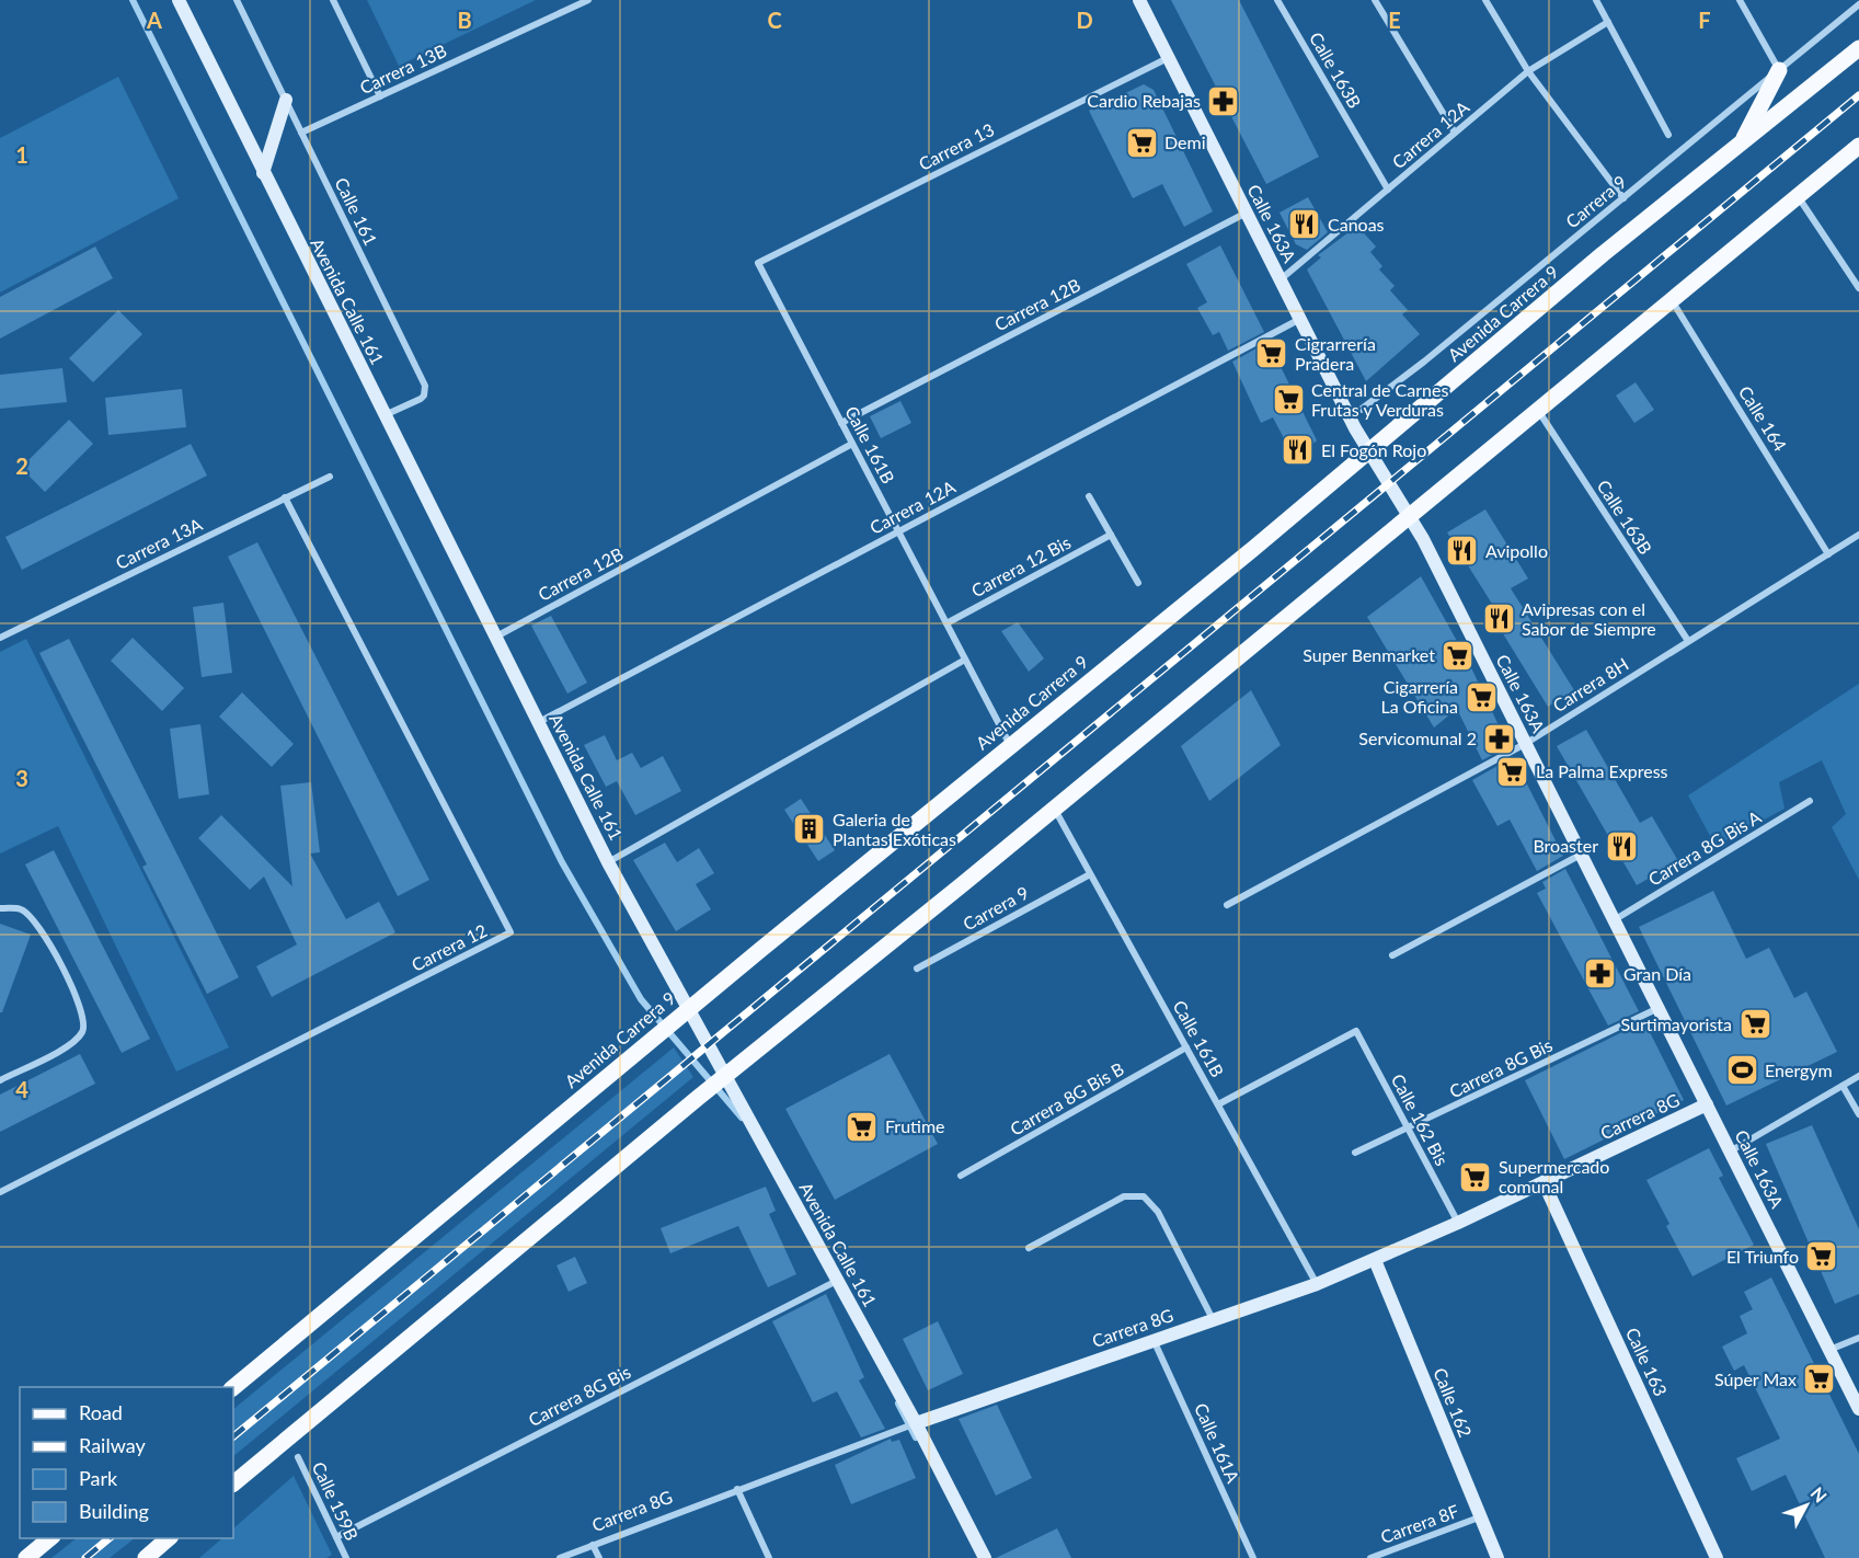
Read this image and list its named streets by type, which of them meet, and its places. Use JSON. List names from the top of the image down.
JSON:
{
  "streets": {
    "main road": [
      "Calle 163A",
      "Avenida Calle 161",
      "Avenida Carrera 9",
      "Carrera 8G",
      "Calle 163",
      "Calle 162"
    ],
    "street": [
      "Carrera 13B",
      "Calle 163B",
      "Carrera 12A",
      "Carrera 13",
      "Carrera 9",
      "Calle 161",
      "Carrera 12B",
      "Calle 164",
      "Calle 161B",
      "Carrera 13A",
      "Carrera 12 Bis",
      "Carrera 8H",
      "Carrera 8G Bis A",
      "Carrera 12",
      "Carrera 8G Bis",
      "Carrera 8G Bis B",
      "Calle 162 Bis",
      "Calle 161A",
      "Calle 159B",
      "Carrera 8F"
    ]
  },
  "crossings": [
    ["Carrera 13B", "Calle 161"],
    ["Calle 163B", "Carrera 12A"],
    ["Calle 163B", "Carrera 8H"],
    ["Carrera 12A", "Calle 163A"],
    ["Carrera 12A", "Avenida Calle 161"],
    ["Carrera 12A", "Calle 161B"],
    ["Carrera 13", "Calle 163A"],
    ["Carrera 13", "Calle 161B"],
    ["Carrera 9", "Calle 163A"],
    ["Carrera 9", "Calle 161B"],
    ["Calle 161", "Avenida Calle 161"],
    ["Calle 163A", "Carrera 12B"],
    ["Calle 163A", "Avenida Carrera 9"],
    ["Calle 163A", "Carrera 8H"],
    ["Calle 163A", "Carrera 8G Bis A"],
    ["Calle 163A", "Carrera 8G Bis"],
    ["Calle 163A", "Carrera 8G"],
    ["Avenida Calle 161", "Carrera 12B"],
    ["Avenida Calle 161", "Avenida Carrera 9"],
    ["Avenida Calle 161", "Carrera 8G Bis"],
    ["Avenida Calle 161", "Carrera 8G"],
    ["Carrera 12B", "Calle 161B"],
    ["Avenida Carrera 9", "Calle 161B"],
    ["Calle 164", "Carrera 8H"],
    ["Calle 161B", "Carrera 12 Bis"],
    ["Calle 161B", "Carrera 8G Bis B"],
    ["Calle 161B", "Carrera 8G"],
    ["Calle 161B", "Calle 162 Bis"],
    ["Carrera 13A", "Carrera 12"],
    ["Carrera 8G Bis", "Calle 162 Bis"],
    ["Carrera 8G Bis", "Calle 159B"],
    ["Carrera 8G", "Calle 162 Bis"],
    ["Carrera 8G", "Calle 163"],
    ["Carrera 8G", "Calle 162"],
    ["Carrera 8G", "Calle 161A"],
    ["Calle 162", "Carrera 8F"]
  ],
  "places": {
    "pharmacy": ["Cardio Rebajas", "Servicomunal 2", "Gran Día"],
    "supermarket": [
      "Demi",
      "Cigrarrería Pradera",
      "Central de Carnes Frutas y Verduras",
      "Super Benmarket",
      "Cigarrería La Oficina",
      "La Palma Express",
      "Surtimayorista",
      "Frutime",
      "Supermercado comunal",
      "El Triunfo",
      "Súper Max"
    ],
    "restaurant": [
      "Canoas",
      "El Fogón Rojo",
      "Avipollo",
      "Avipresas con el Sabor de Siempre",
      "Broaster"
    ],
    "building": ["Galeria de Plantas Exóticas"],
    "sports": ["Energym"]
  },
  "legend": [
    "Road",
    "Railway",
    "Park",
    "Building"
  ],
  "north": "top right",
  "grid": {
    "columns": [
      "A",
      "B",
      "C",
      "D",
      "E",
      "F"
    ],
    "rows": [
      "1",
      "2",
      "3",
      "4"
    ]
  }
}
